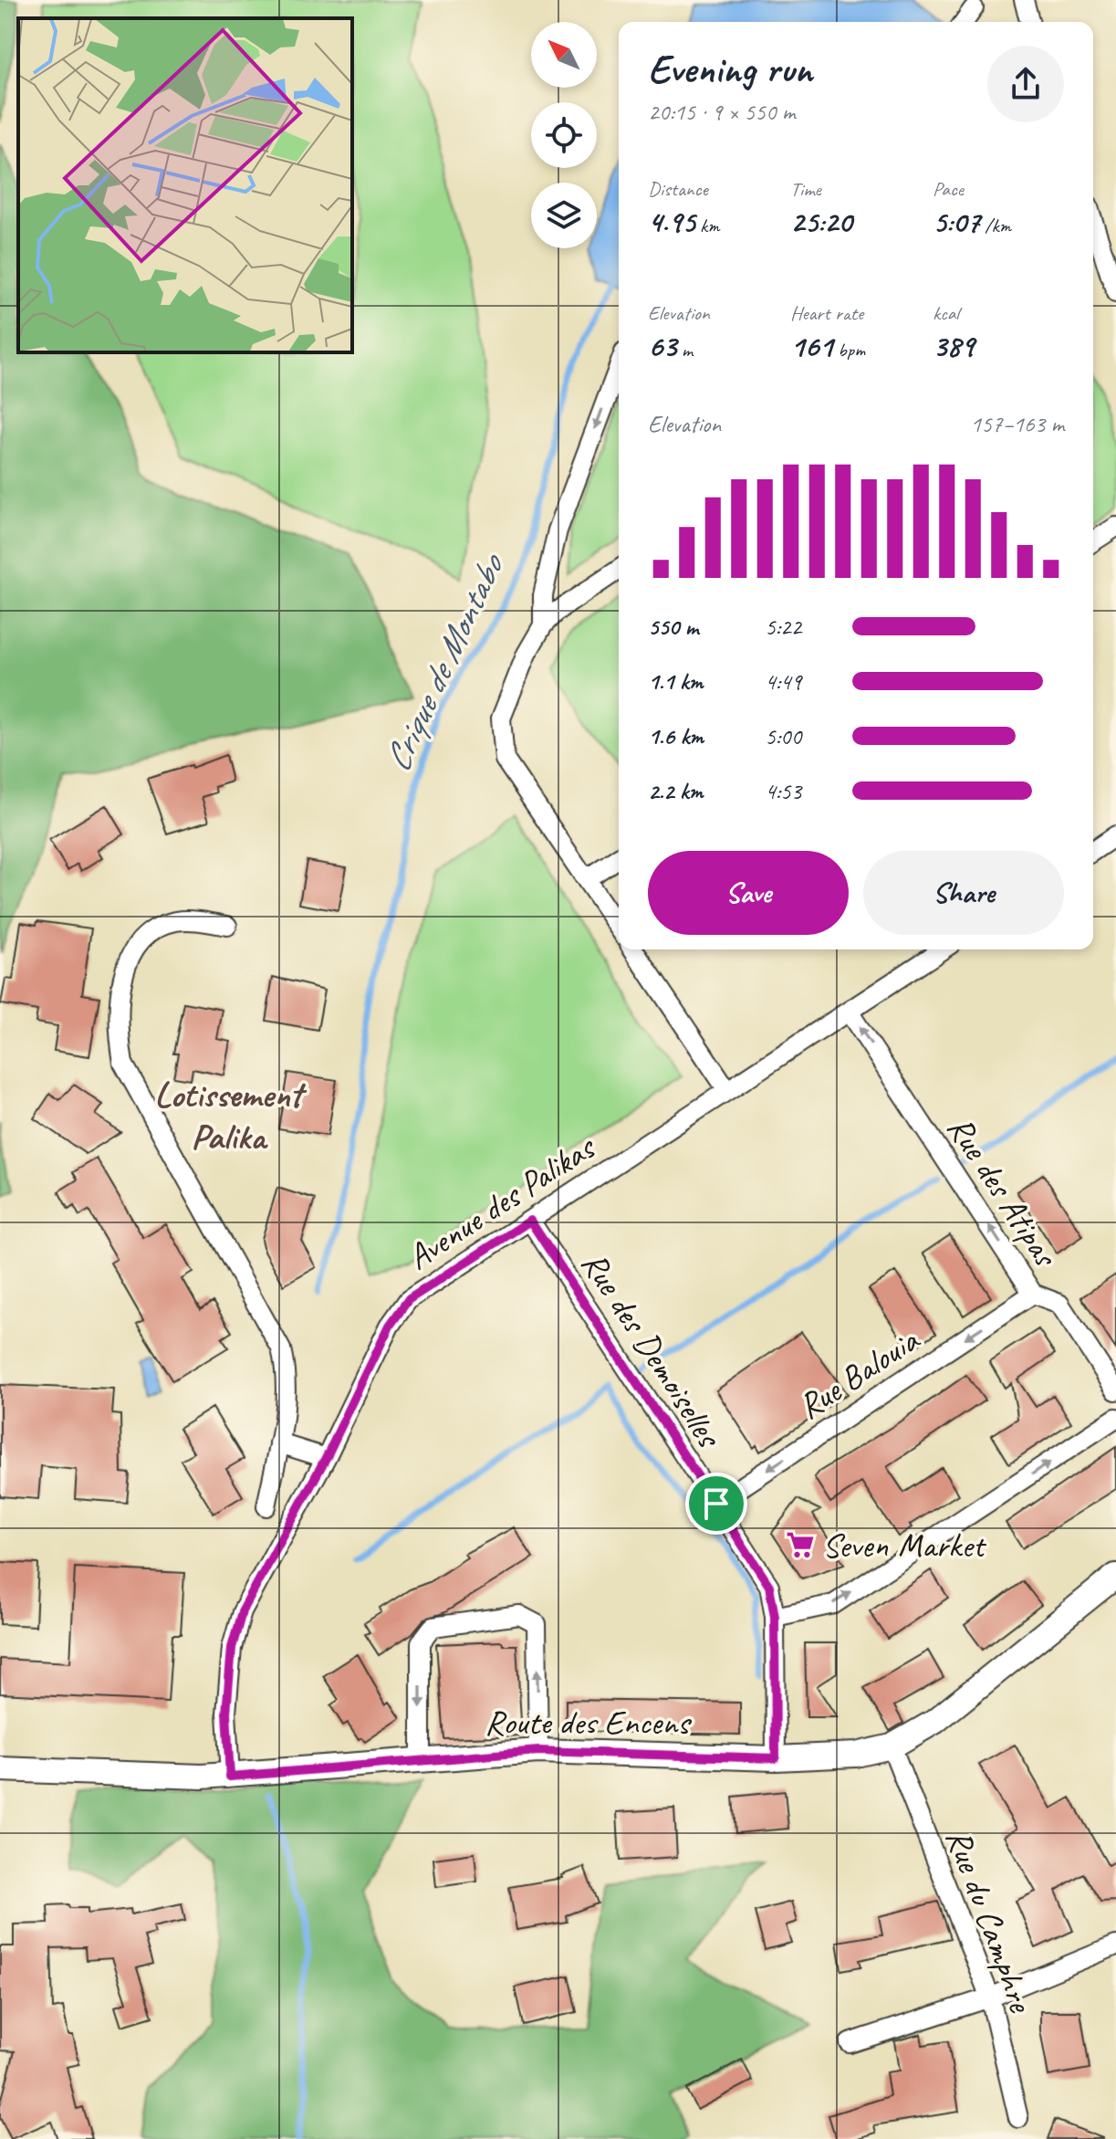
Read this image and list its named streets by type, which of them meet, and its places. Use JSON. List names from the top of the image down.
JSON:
{
  "streets": {
    "street": [
      "Rue des Atipas",
      "Avenue des Palikas",
      "Rue des Demoiselles",
      "Rue Balouia",
      "Route des Encens",
      "Rue du Camphre"
    ]
  },
  "crossings": [
    ["Rue des Atipas", "Avenue des Palikas"],
    ["Rue des Atipas", "Rue Balouia"],
    ["Avenue des Palikas", "Rue des Demoiselles"],
    ["Avenue des Palikas", "Route des Encens"],
    ["Rue des Demoiselles", "Rue Balouia"],
    ["Rue des Demoiselles", "Route des Encens"],
    ["Route des Encens", "Rue du Camphre"]
  ],
  "one_way": ["Rue des Atipas"],
  "districts": ["Lotissement Palika"],
  "water": ["Crique de Montabo"],
  "places": {
    "supermarket": ["Seven Market"]
  },
  "north": "top left",
  "page": {
    "heading": ["Evening run", "20:15 · 9 × 550 m"],
    "stats": [
      ["Distance", "4.95 km"],
      ["Time", "25:20"],
      ["Pace", "5:07 /km"],
      ["Elevation", "63 m"],
      ["Heart rate", "161 bpm"],
      ["kcal", "389"]
    ],
    "chart": ["Elevation", "157–163 m"],
    "list": [
      {
        "name": "550 m",
        "note": "5:22"
      },
      {
        "name": "1.1 km",
        "note": "4:49"
      },
      {
        "name": "1.6 km",
        "note": "5:00"
      },
      {
        "name": "2.2 km",
        "note": "4:53"
      }
    ],
    "buttons": ["Save", "Share"]
  }
}
